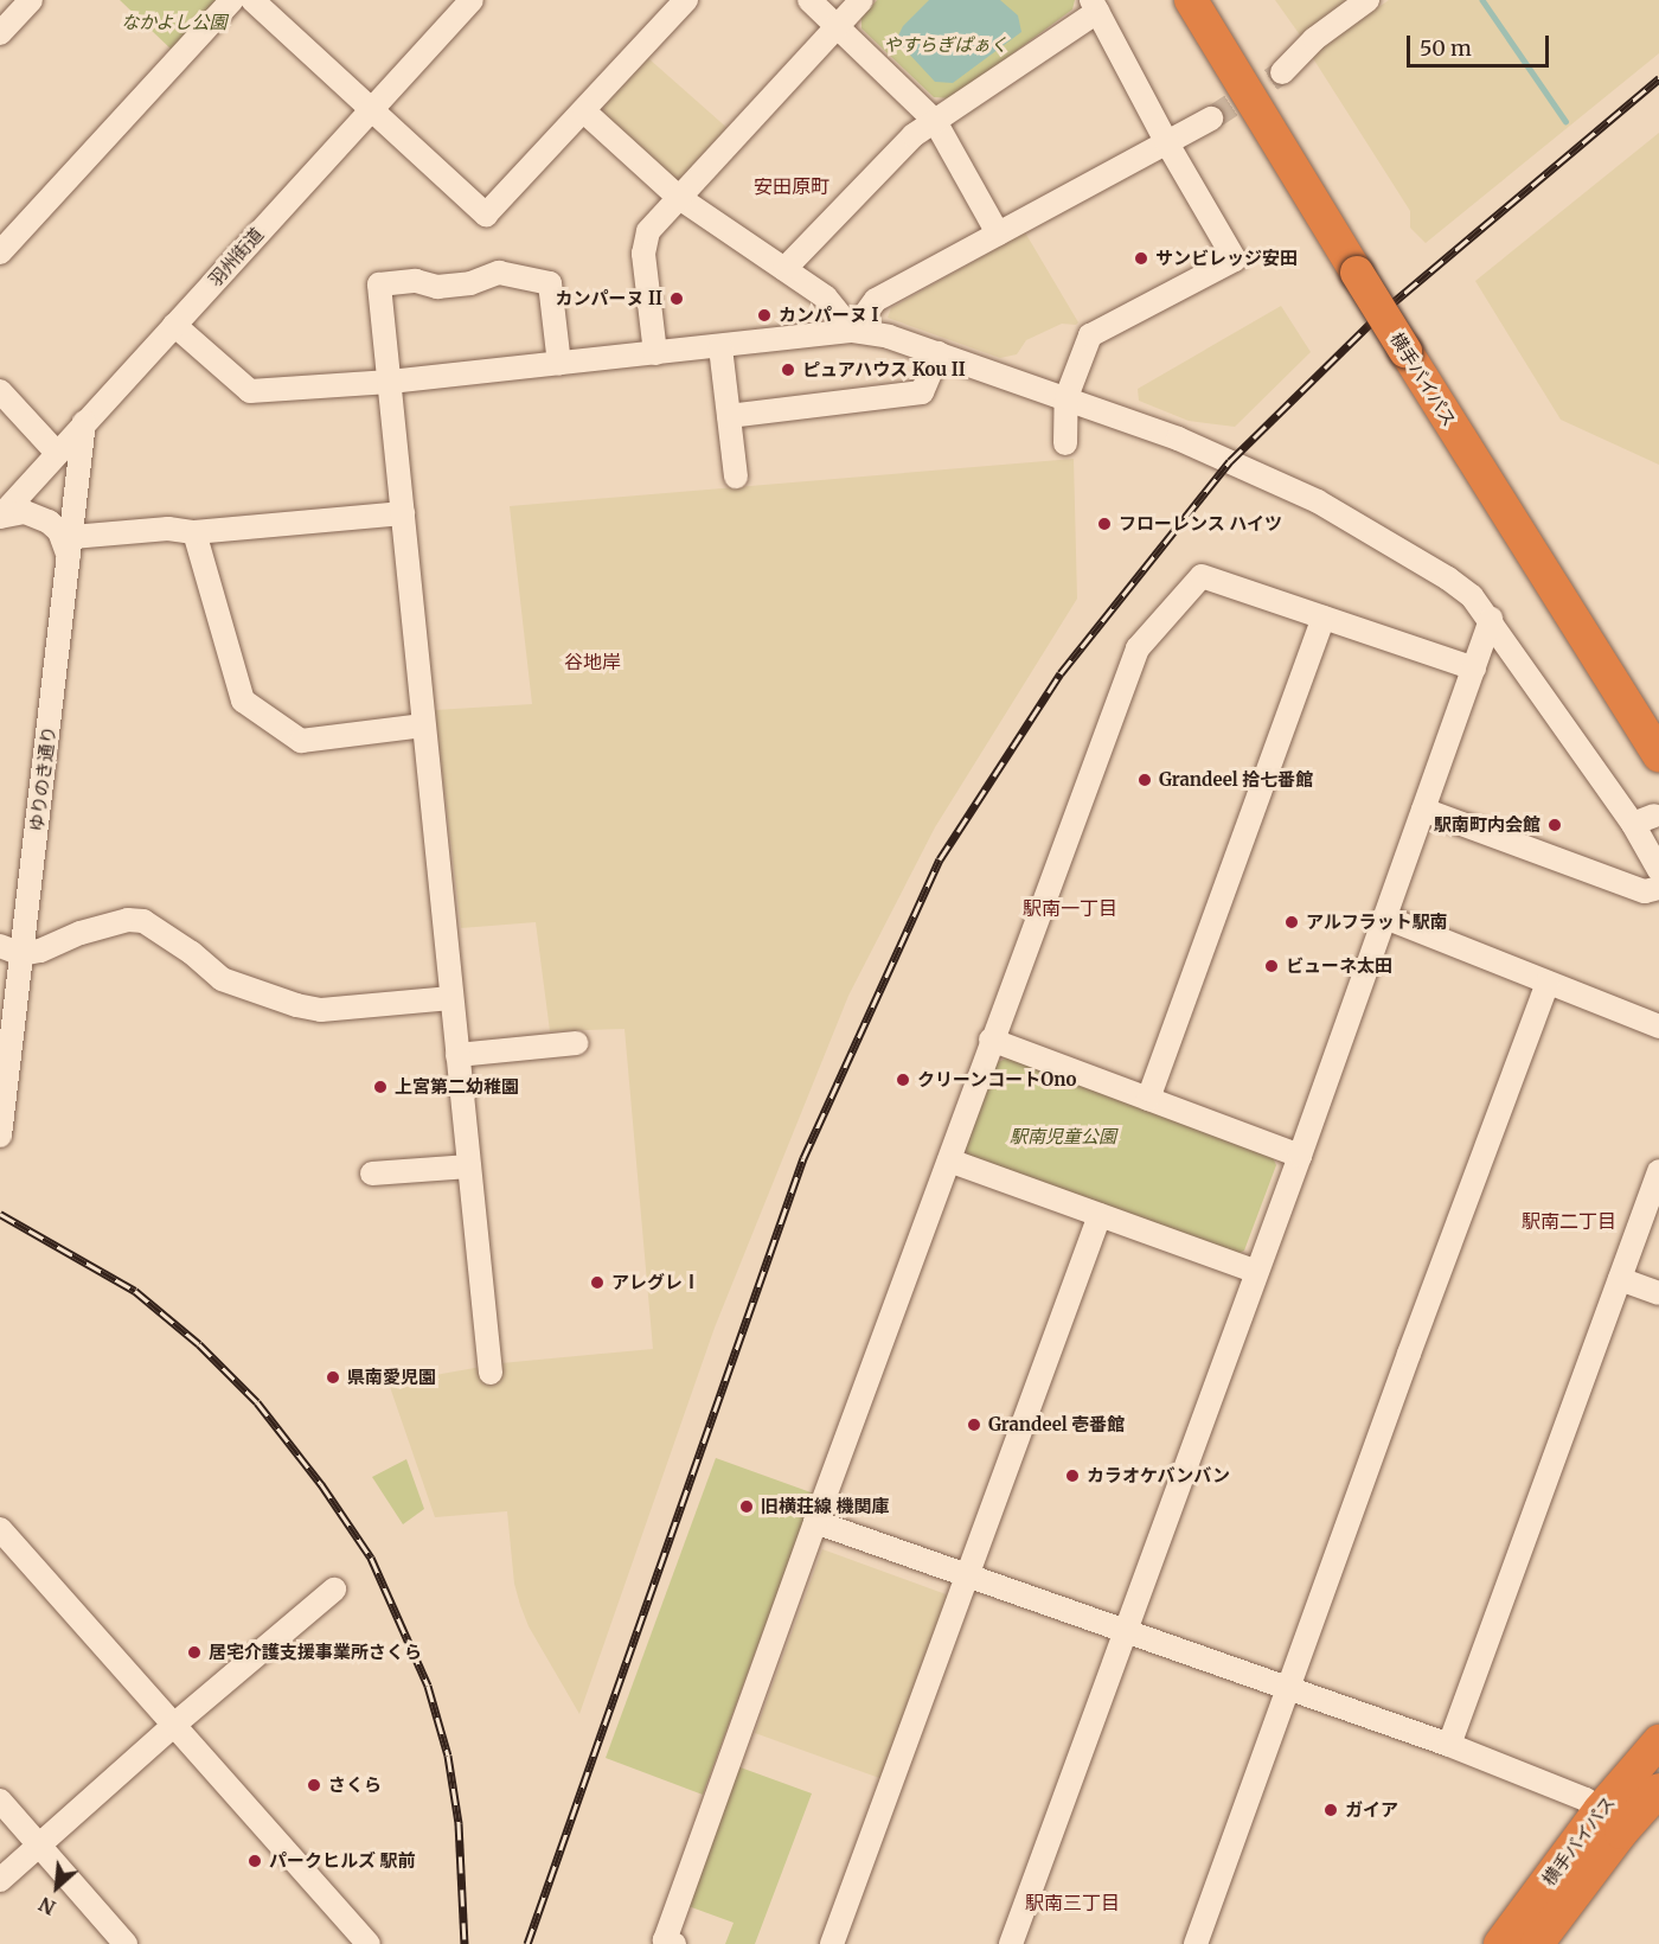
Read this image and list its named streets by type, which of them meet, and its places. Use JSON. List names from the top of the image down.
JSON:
{
  "streets": {
    "highway": ["横手バイパス"],
    "street": ["羽州街道", "ゆりのき通り"]
  },
  "crossings": [
    ["羽州街道", "ゆりのき通り"]
  ],
  "districts": [
    "安田原町",
    "谷地岸",
    "駅南一丁目",
    "駅南二丁目",
    "駅南三丁目"
  ],
  "parks": ["なかよし公園", "やすらぎぱぁく", "駅南児童公園"],
  "places": [
    "サンビレッジ安田",
    "カンパーヌ II",
    "カンパーヌ I",
    "ピュアハウス Kou II",
    "フローレンス ハイツ",
    "Grandeel 拾七番館",
    "駅南町内会館",
    "アルフラット駅南",
    "ビューネ太田",
    "クリーンコートOno",
    "上宮第二幼稚園",
    "アレグレⅠ",
    "県南愛児園",
    "Grandeel 壱番館",
    "カラオケバンバン",
    "旧横荘線 機関庫",
    "居宅介護支援事業所さくら",
    "さくら",
    "ガイア",
    "パークヒルズ 駅前"
  ],
  "scale_bar": "50 m",
  "north": "bottom left"
}
